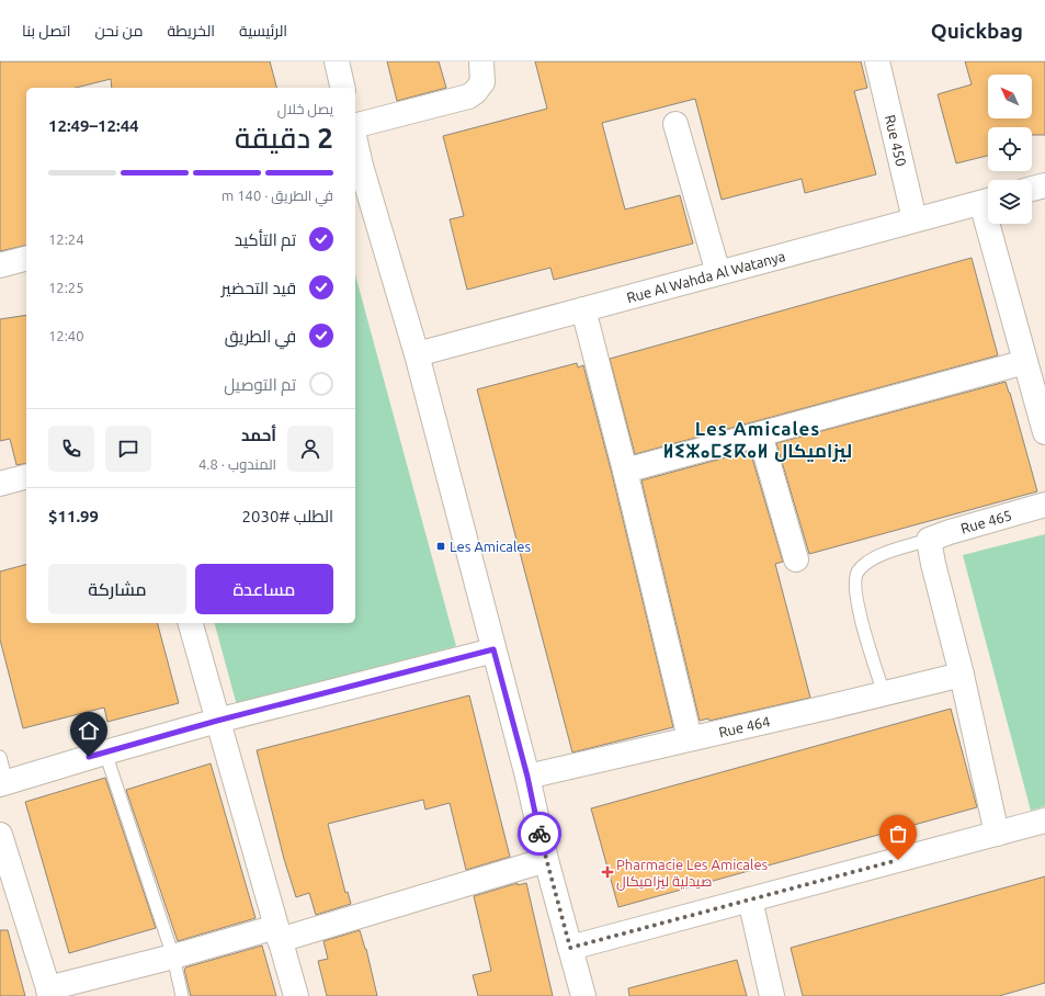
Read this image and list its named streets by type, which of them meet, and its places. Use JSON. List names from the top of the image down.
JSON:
{
  "streets": {
    "street": [
      "Rue 450",
      "Rue Al Wahda Al Watanya",
      "Rue 465",
      "Rue 464"
    ]
  },
  "crossings": [
    ["Rue 450", "Rue Al Wahda Al Watanya"]
  ],
  "districts": ["Les Amicales ⵍⵉⵣⴰⵎⵉⴽⴰⵍ ليزاميكال"],
  "places": {
    "transit": ["Les Amicales"],
    "health": ["Pharmacie Les Amicales صيدلية ليزاميكال"]
  },
  "north": "top left",
  "page": {
    "header": "Quickbag",
    "nav": [
      "الرئيسية",
      "الخريطة",
      "من نحن",
      "اتصل بنا"
    ],
    "heading": ["2 دقيقة", "يصل خلال", "12:44–12:49"],
    "panel": [
      "أحمد",
      "المندوب · 4.8",
      "الطلب #2030",
      "$11.99"
    ],
    "bar": "في الطريق · 140 m",
    "list": [
      ["تم التأكيد", "12:24"],
      ["قيد التحضير", "12:25"],
      ["في الطريق", "12:40"],
      "تم التوصيل"
    ],
    "buttons": ["مساعدة", "مشاركة"]
  }
}
